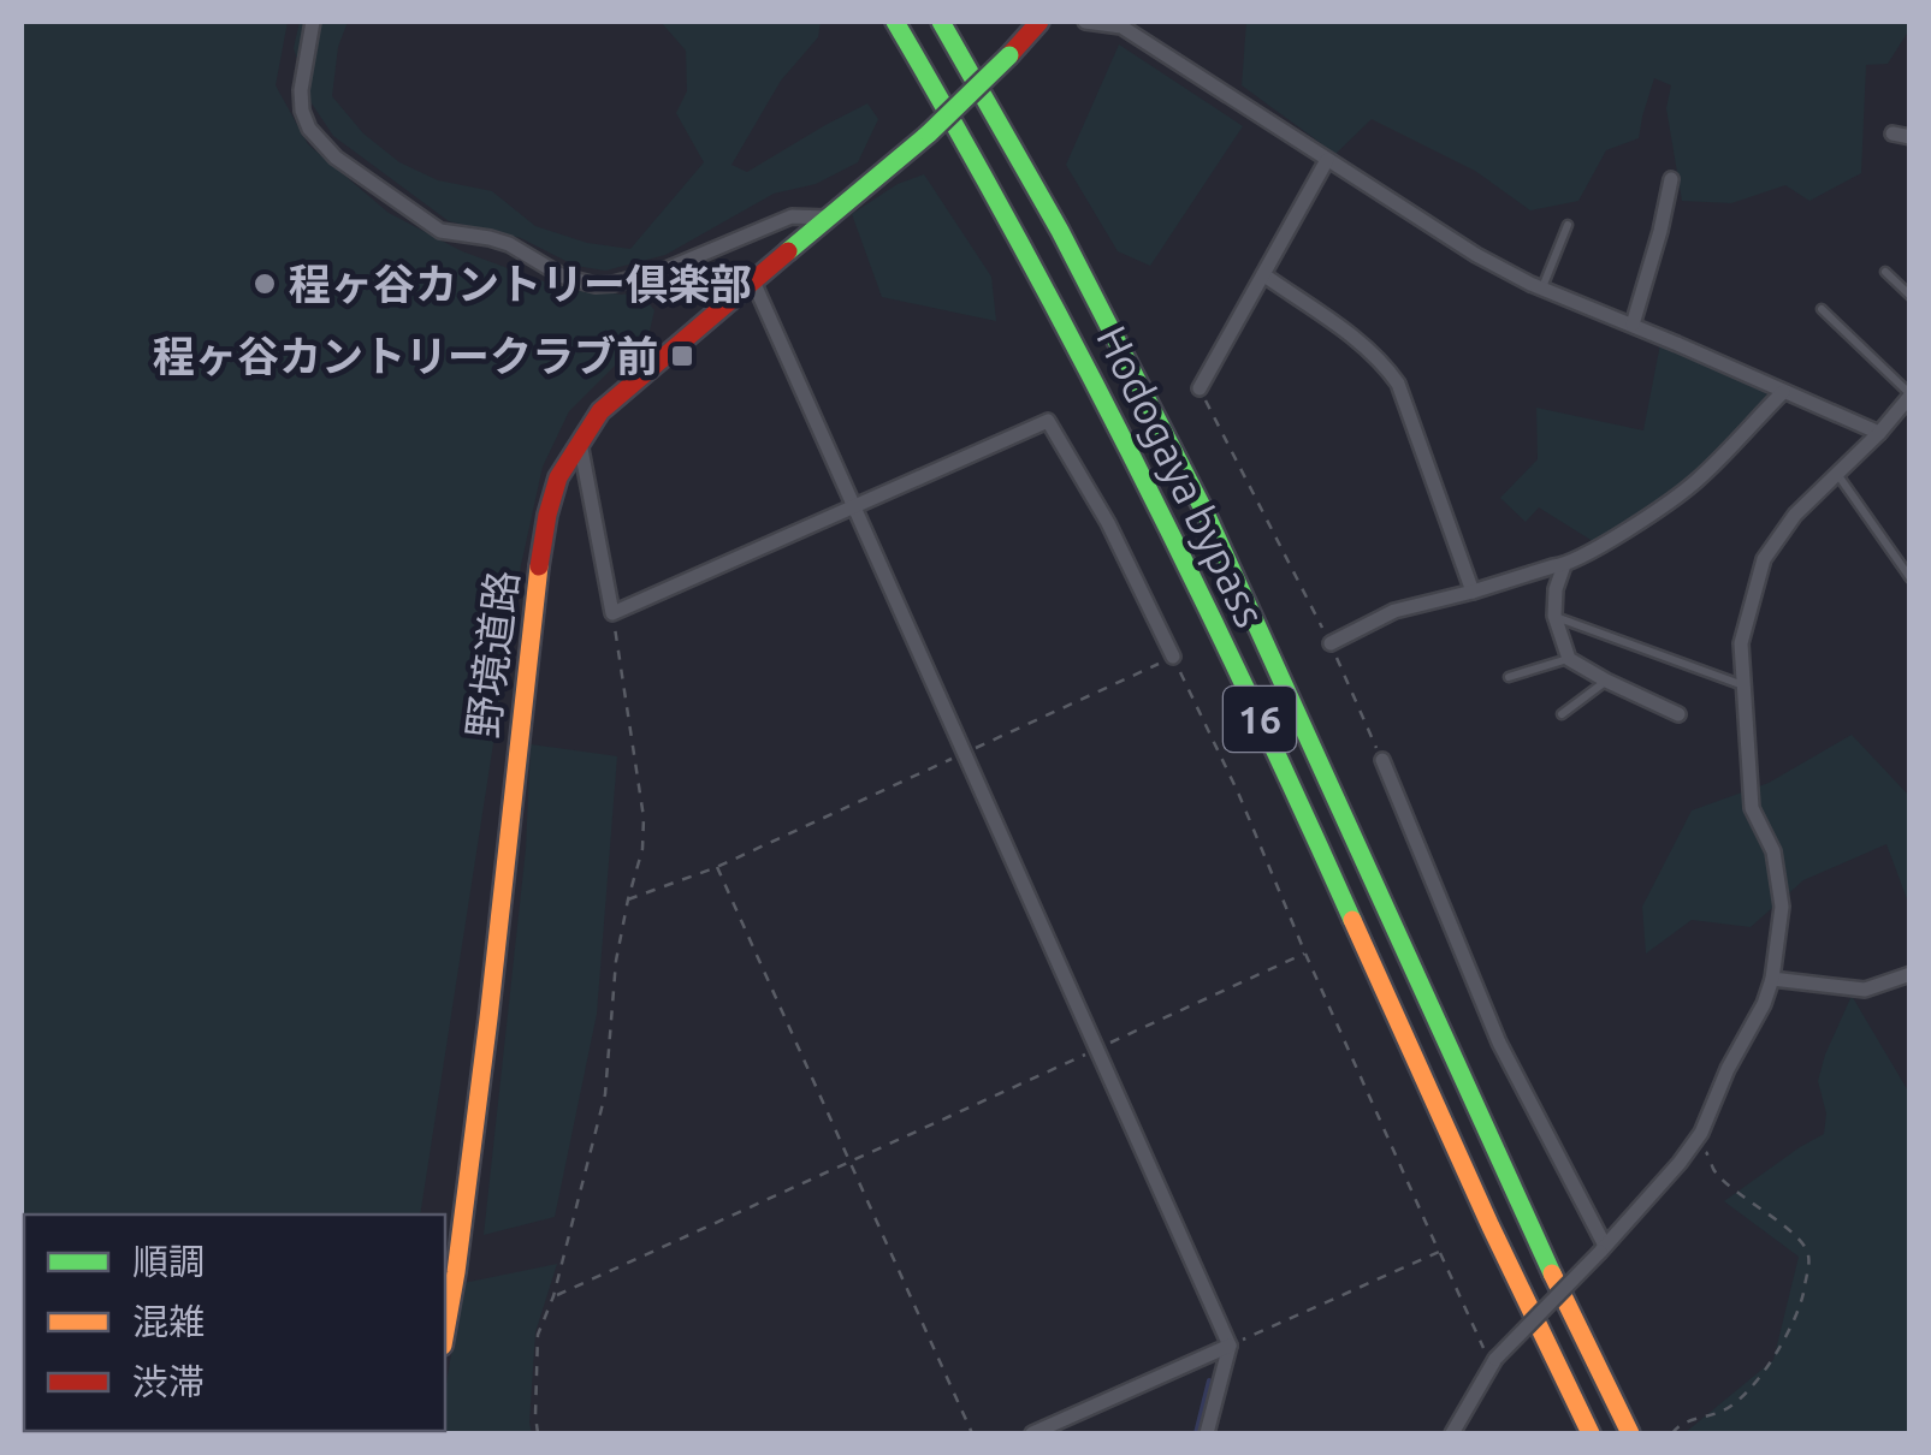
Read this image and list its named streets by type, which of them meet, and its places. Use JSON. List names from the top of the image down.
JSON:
{
  "streets": {
    "main road": ["Hodogaya bypass", "野境道路", "16"]
  },
  "places": {
    "other": ["程ヶ谷カントリー倶楽部"],
    "transit": ["程ヶ谷カントリークラブ前"]
  },
  "legend": ["順調", "混雑", "渋滞"]
}
